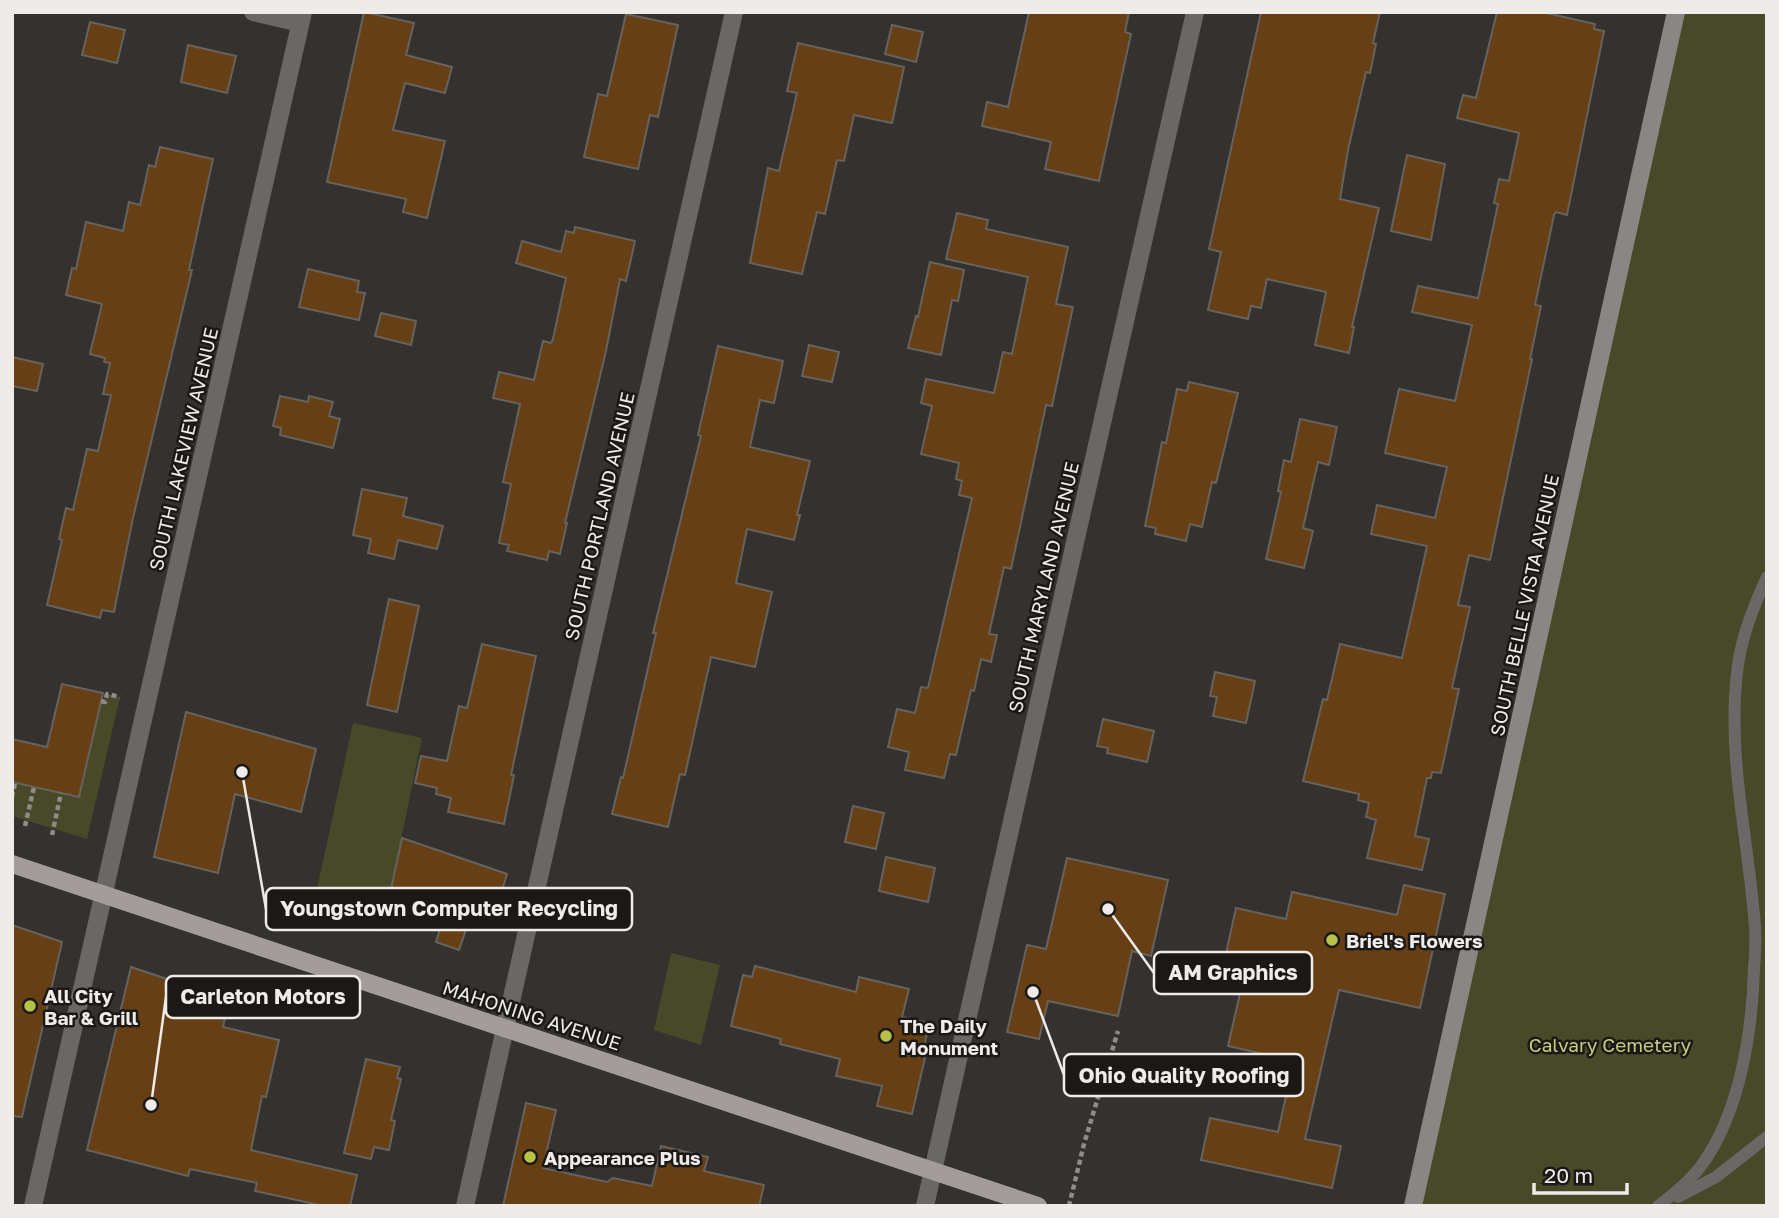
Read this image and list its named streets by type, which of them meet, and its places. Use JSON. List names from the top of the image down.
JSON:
{
  "streets": {
    "main road": ["MAHONING AVENUE"],
    "street": [
      "SOUTH LAKEVIEW AVENUE",
      "SOUTH PORTLAND AVENUE",
      "SOUTH MARYLAND AVENUE",
      "SOUTH BELLE VISTA AVENUE"
    ]
  },
  "crossings": [
    ["SOUTH LAKEVIEW AVENUE", "MAHONING AVENUE"],
    ["SOUTH PORTLAND AVENUE", "MAHONING AVENUE"],
    ["SOUTH MARYLAND AVENUE", "MAHONING AVENUE"]
  ],
  "parks": ["Calvary Cemetery"],
  "places": [
    "Youngstown Computer Recycling",
    "AM Graphics",
    "Briel's Flowers",
    "Ohio Quality Roofing",
    "All City Bar & Grill",
    "The Daily Monument",
    "Carleton Motors",
    "Appearance Plus"
  ],
  "scale_bar": "20 m"
}
